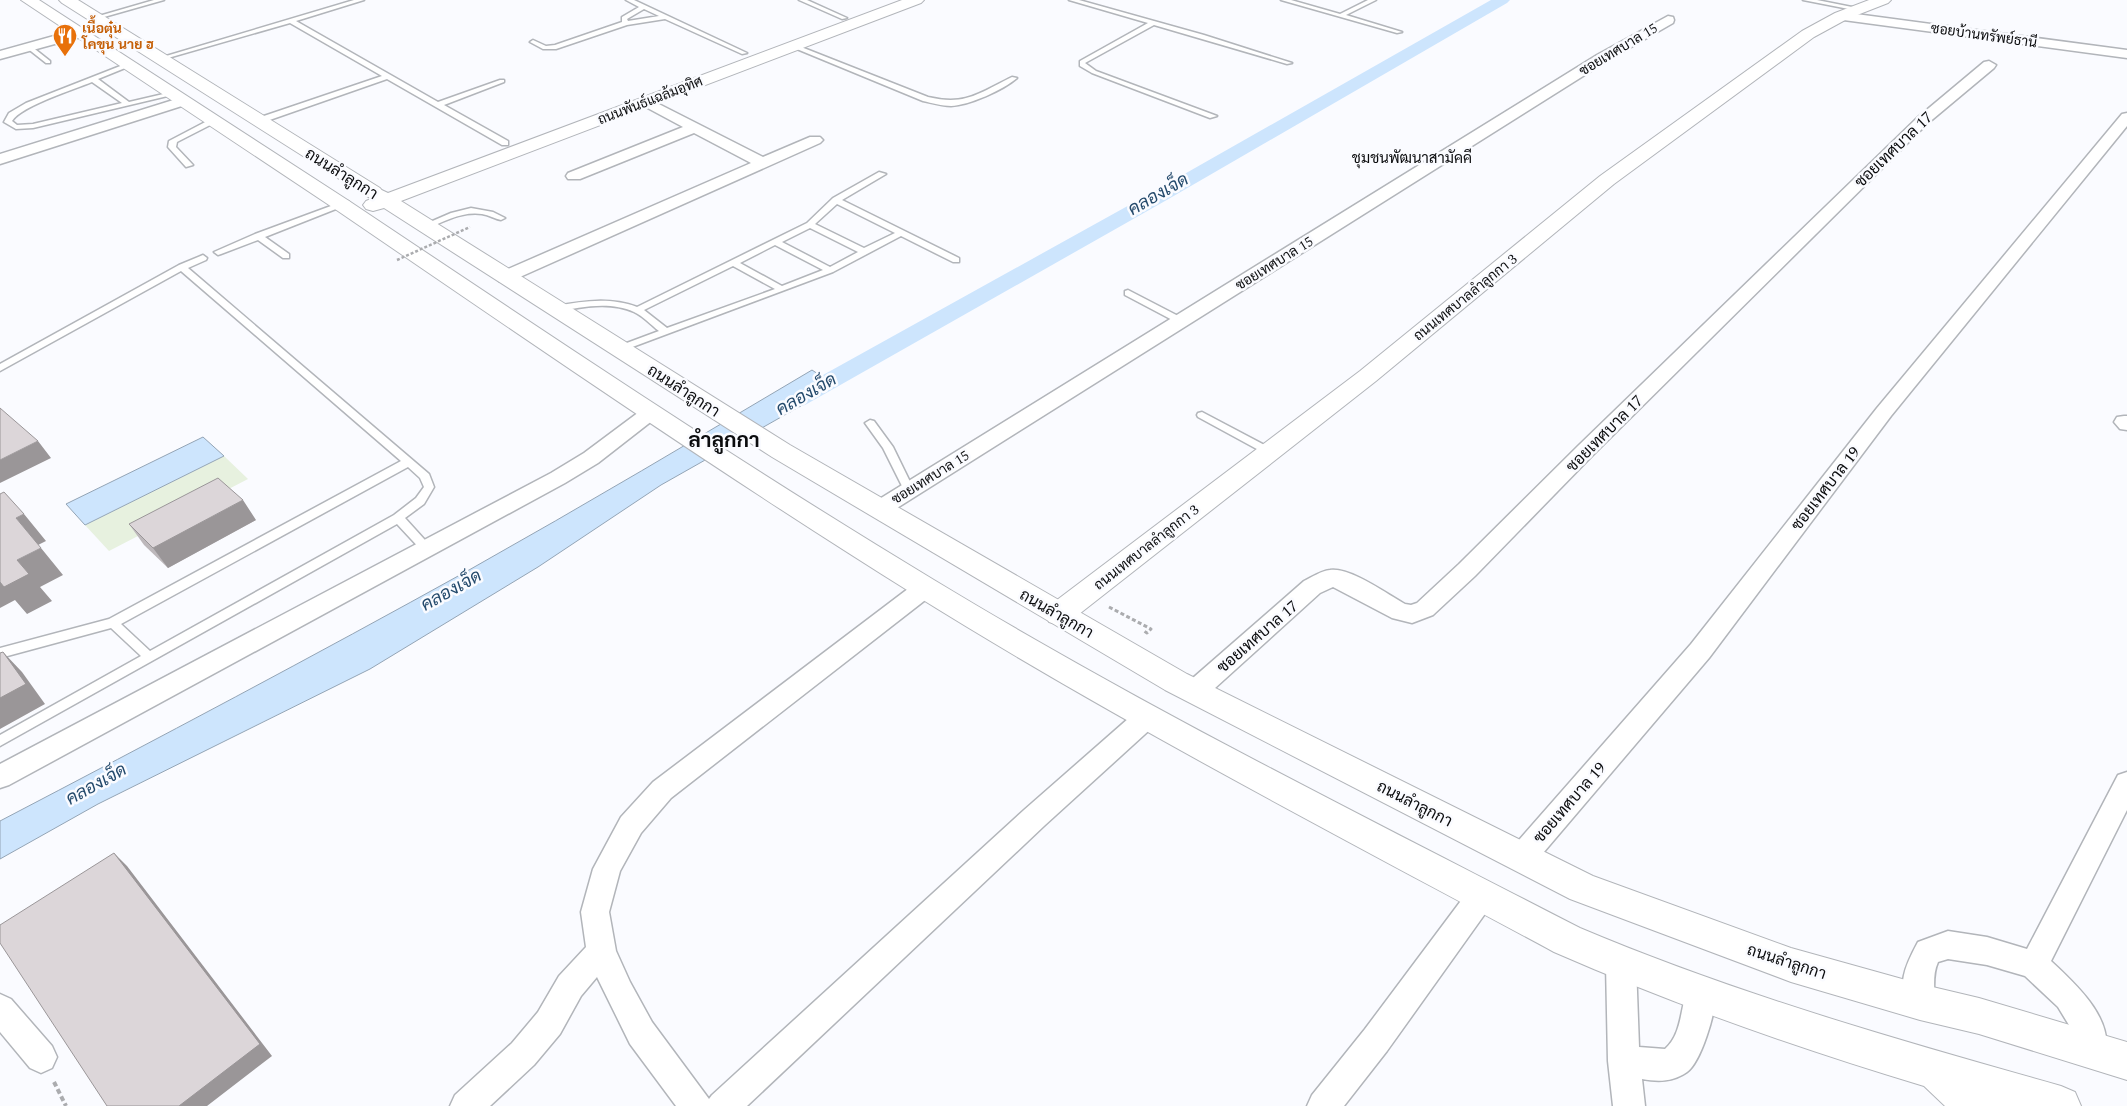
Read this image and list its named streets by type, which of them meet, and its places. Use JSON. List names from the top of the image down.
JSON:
{
  "streets": {
    "main road": ["ถนนพันธ์แฉล้มอุทิศ", "ถนนลำลูกกา", "ถนนเทศบาลลำลูกกา 3"],
    "street": [
      "ซอยบ้านทรัพย์ธานี",
      "ซอยเทศบาล 15",
      "ซอยเทศบาล 17",
      "ซอยเทศบาล 19"
    ]
  },
  "crossings": [
    ["ซอยบ้านทรัพย์ธานี", "ถนนเทศบาลลำลูกกา 3"],
    ["ซอยเทศบาล 15", "ถนนลำลูกกา"],
    ["ถนนพันธ์แฉล้มอุทิศ", "ถนนลำลูกกา"],
    ["ซอยเทศบาล 17", "ถนนลำลูกกา"],
    ["ถนนลำลูกกา", "ถนนเทศบาลลำลูกกา 3"],
    ["ถนนลำลูกกา", "ซอยเทศบาล 19"]
  ],
  "districts": ["ชุมชนพัฒนาสามัคคี", "ลำลูกกา"],
  "water": ["คลองเจ็ด"],
  "places": {
    "restaurant": ["เนื้อตุ๋น โคขุน นาย ฮ"]
  }
}
